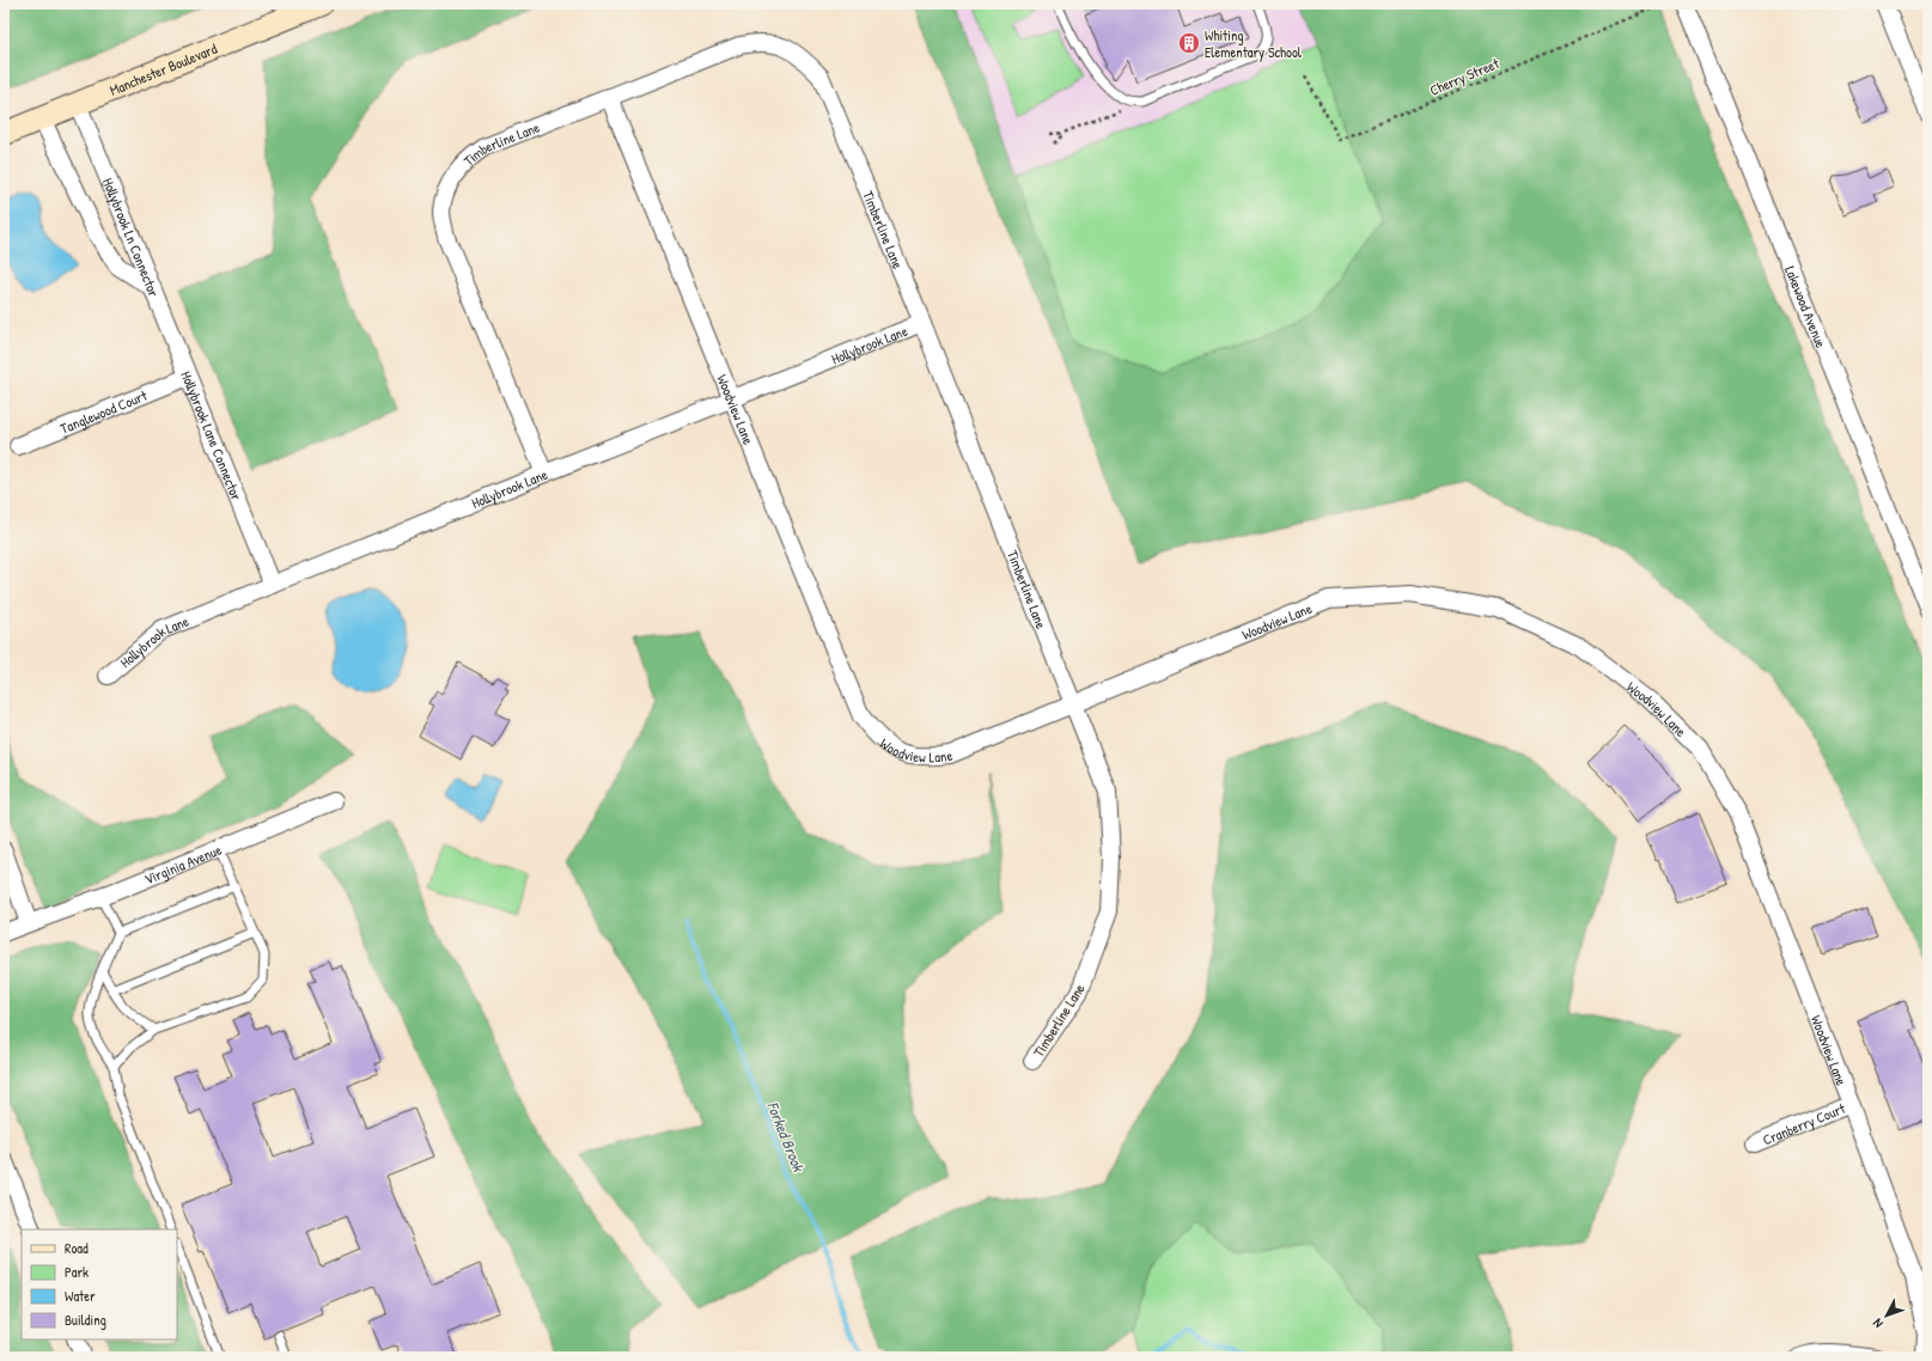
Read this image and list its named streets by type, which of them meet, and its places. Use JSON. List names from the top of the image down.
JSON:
{
  "streets": {
    "street": [
      "Manchester Boulevard",
      "Timberline Lane",
      "Hollybrook Ln Connector",
      "Lakewood Avenue",
      "Hollybrook Lane",
      "Woodview Lane",
      "Tanglewood Court",
      "Hollybrook Lane Connector",
      "Virginia Avenue",
      "Cranberry Court"
    ],
    "path": ["Cherry Street"]
  },
  "crossings": [
    ["Manchester Boulevard", "Hollybrook Ln Connector"],
    ["Timberline Lane", "Hollybrook Lane"],
    ["Timberline Lane", "Woodview Lane"],
    ["Hollybrook Ln Connector", "Hollybrook Lane Connector"],
    ["Hollybrook Lane", "Woodview Lane"],
    ["Hollybrook Lane", "Hollybrook Lane Connector"],
    ["Woodview Lane", "Cranberry Court"],
    ["Tanglewood Court", "Hollybrook Lane Connector"]
  ],
  "water": ["Forked Brook"],
  "places": {
    "building": ["Whiting Elementary School"]
  },
  "legend": [
    "Road",
    "Park",
    "Water",
    "Building"
  ],
  "north": "bottom left"
}
